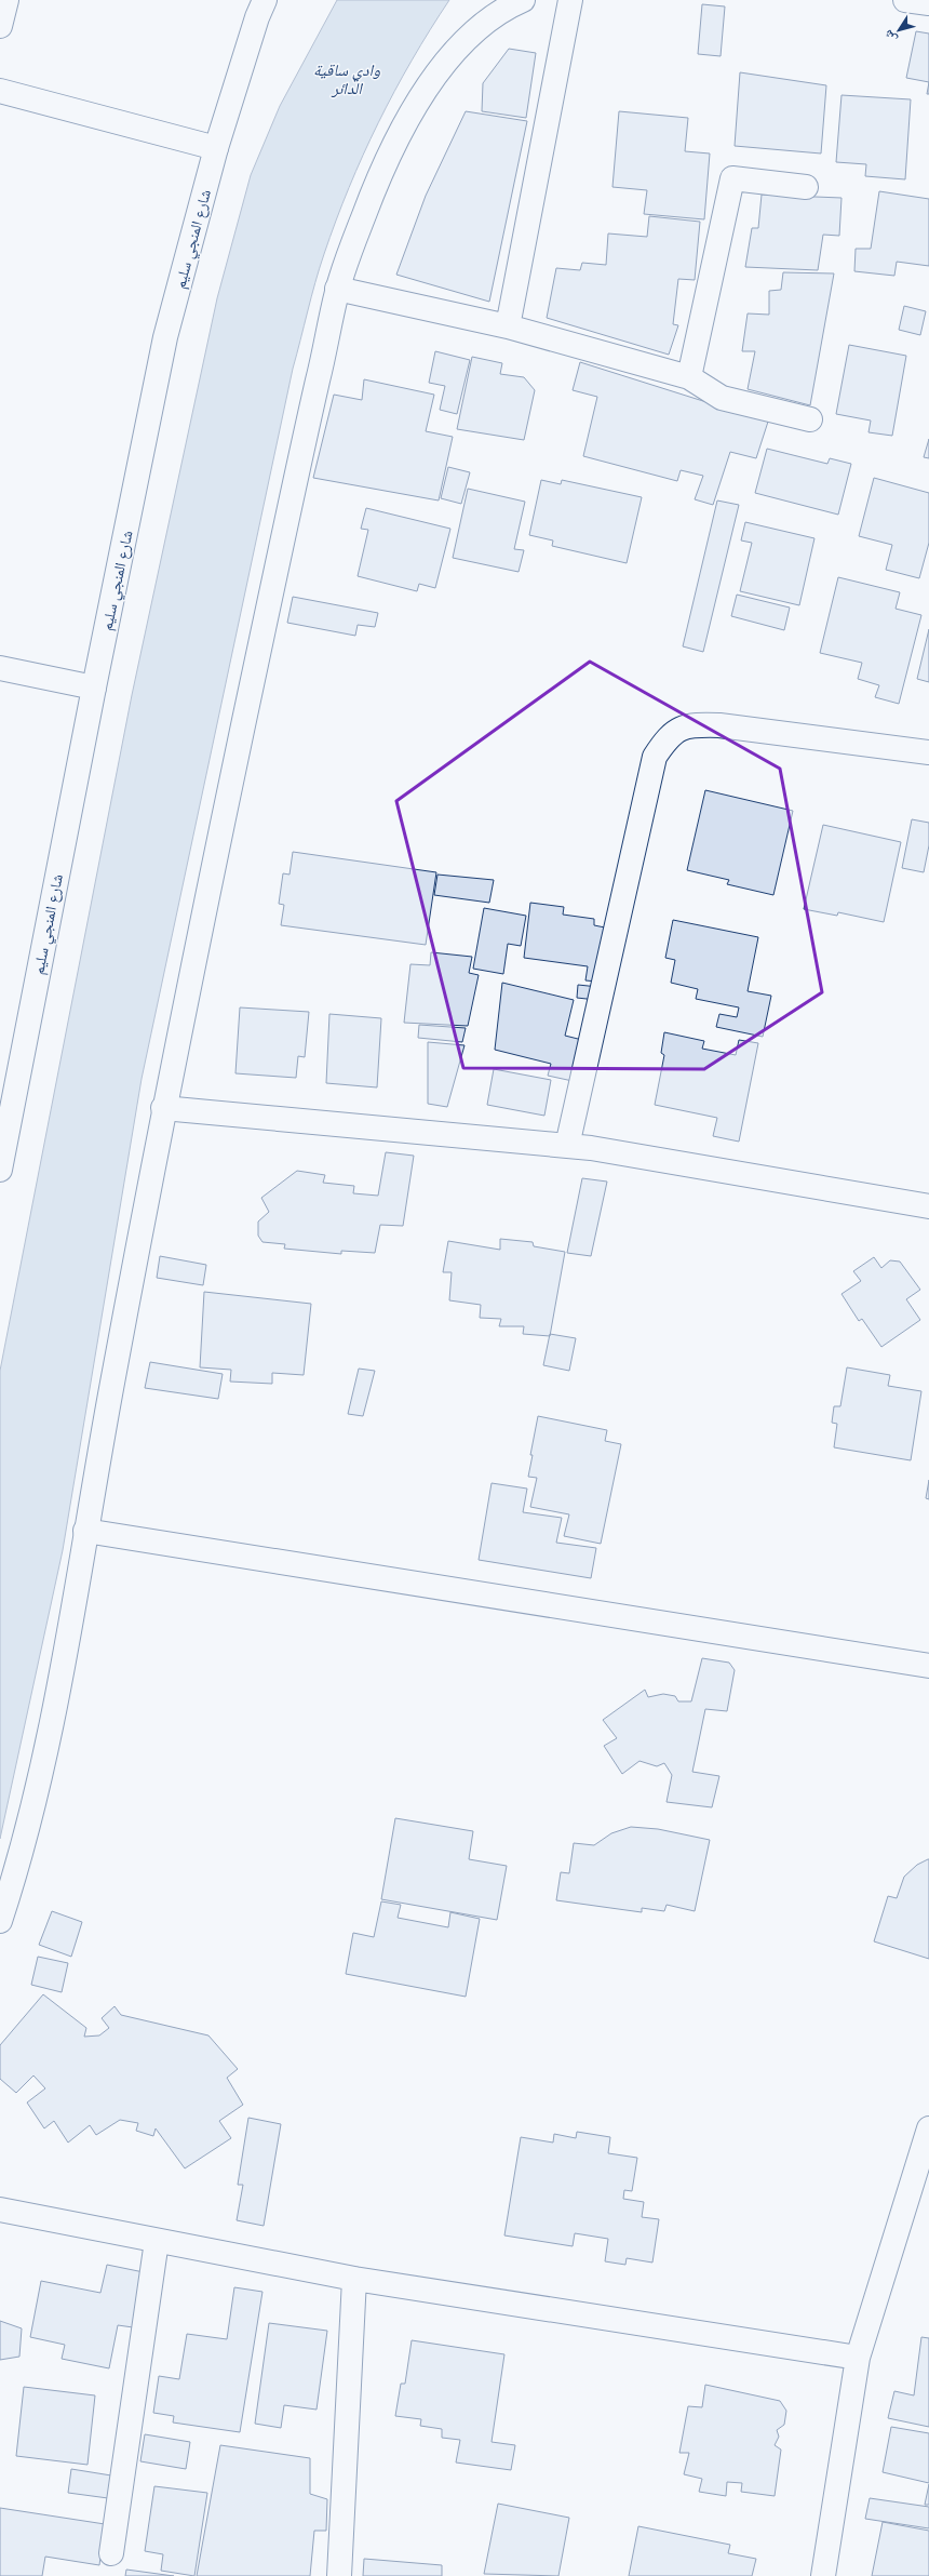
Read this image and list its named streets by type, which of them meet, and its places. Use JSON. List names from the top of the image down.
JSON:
{
  "streets": {
    "street": ["شارع المنجي سليم"]
  },
  "water": ["وادي ساقية الدائر"],
  "north": "bottom left"
}
